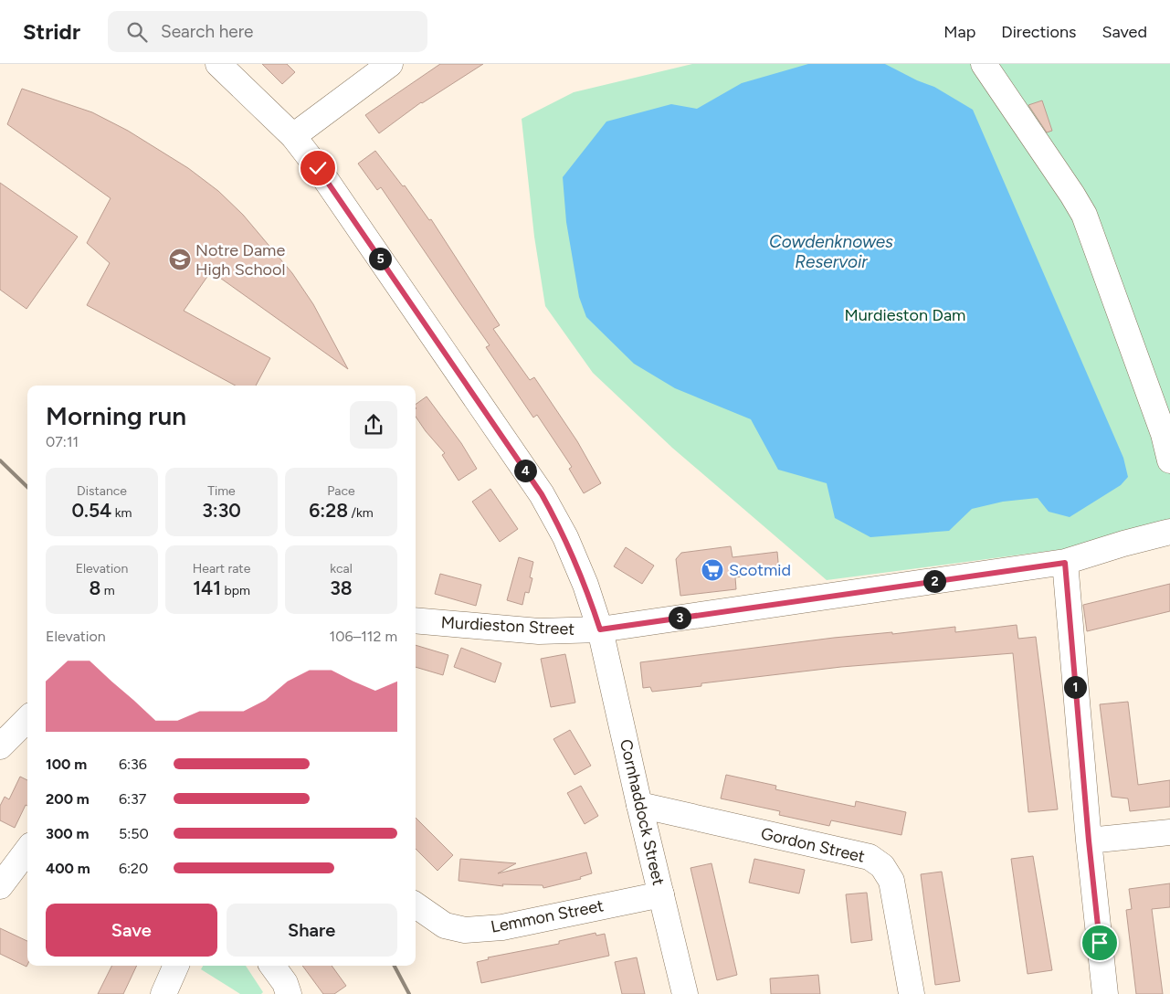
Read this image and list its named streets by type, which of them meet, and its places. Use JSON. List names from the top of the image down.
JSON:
{
  "streets": {
    "street": [
      "Murdieston Street",
      "Cornhaddock Street",
      "Gordon Street",
      "Lemmon Street"
    ]
  },
  "crossings": [
    ["Murdieston Street", "Cornhaddock Street"],
    ["Cornhaddock Street", "Gordon Street"],
    ["Cornhaddock Street", "Lemmon Street"]
  ],
  "water": ["Cowdenknowes Reservoir"],
  "parks": ["Murdieston Dam"],
  "places": {
    "school or university": ["Notre Dame High School"],
    "supermarket": ["Scotmid"]
  },
  "page": {
    "header": "Stridr",
    "search": "Search here",
    "nav": ["Map", "Directions", "Saved"],
    "pins": [
      "5",
      "4",
      "2",
      "3",
      "1"
    ],
    "heading": ["Morning run", "07:11"],
    "stats": [
      ["Distance", "0.54 km"],
      ["Time", "3:30"],
      ["Pace", "6:28 /km"],
      ["Elevation", "8 m"],
      ["Heart rate", "141 bpm"],
      ["kcal", "38"]
    ],
    "chart": ["Elevation", "106–112 m"],
    "list": [
      {
        "name": "100 m",
        "note": "6:36"
      },
      {
        "name": "200 m",
        "note": "6:37"
      },
      {
        "name": "300 m",
        "note": "5:50"
      },
      {
        "name": "400 m",
        "note": "6:20"
      }
    ],
    "buttons": ["Save", "Share"]
  }
}
